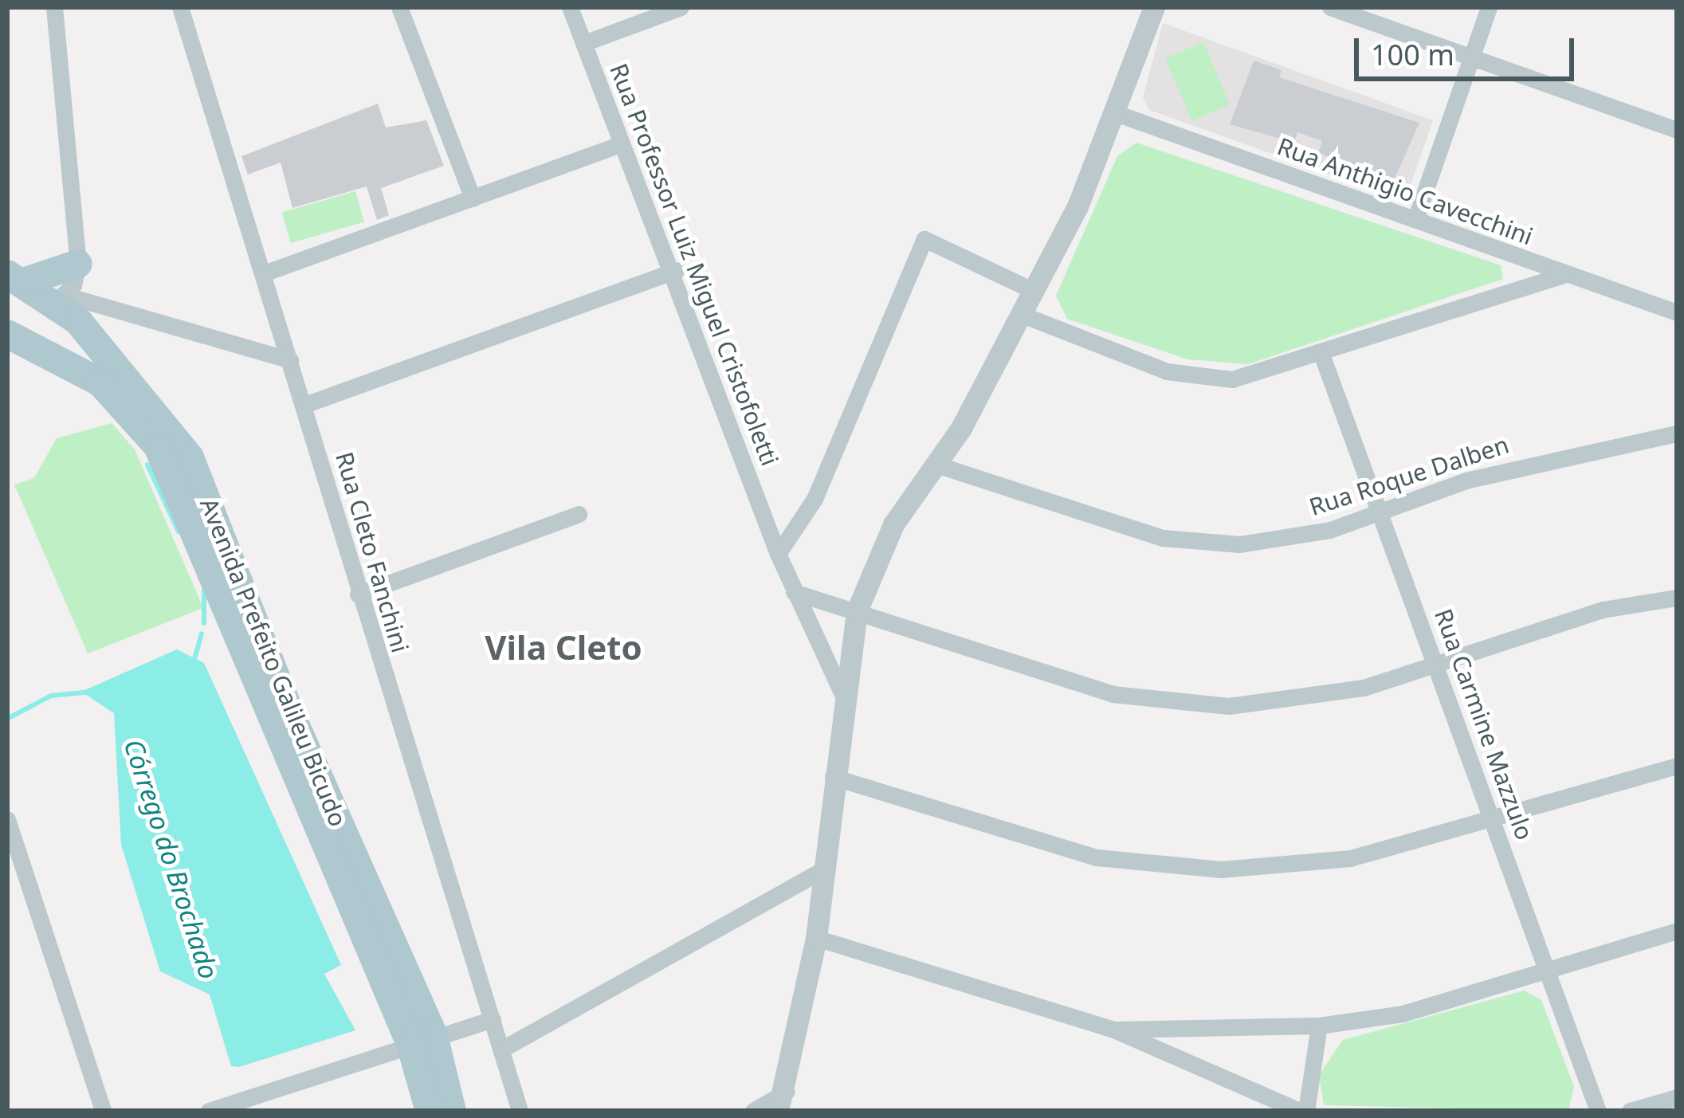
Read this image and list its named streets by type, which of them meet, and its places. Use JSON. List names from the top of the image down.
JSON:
{
  "streets": {
    "main road": ["Avenida Prefeito Galileu Bicudo"],
    "street": [
      "Rua Anthigio Cavecchini",
      "Rua Professor Luiz Miguel Cristofoletti",
      "Rua Roque Dalben",
      "Rua Cleto Fanchini",
      "Rua Carmine Mazzulo"
    ]
  },
  "crossings": [
    ["Rua Roque Dalben", "Rua Carmine Mazzulo"]
  ],
  "districts": ["Vila Cleto"],
  "water": ["Córrego do Brochado"],
  "scale_bar": "100 m"
}
